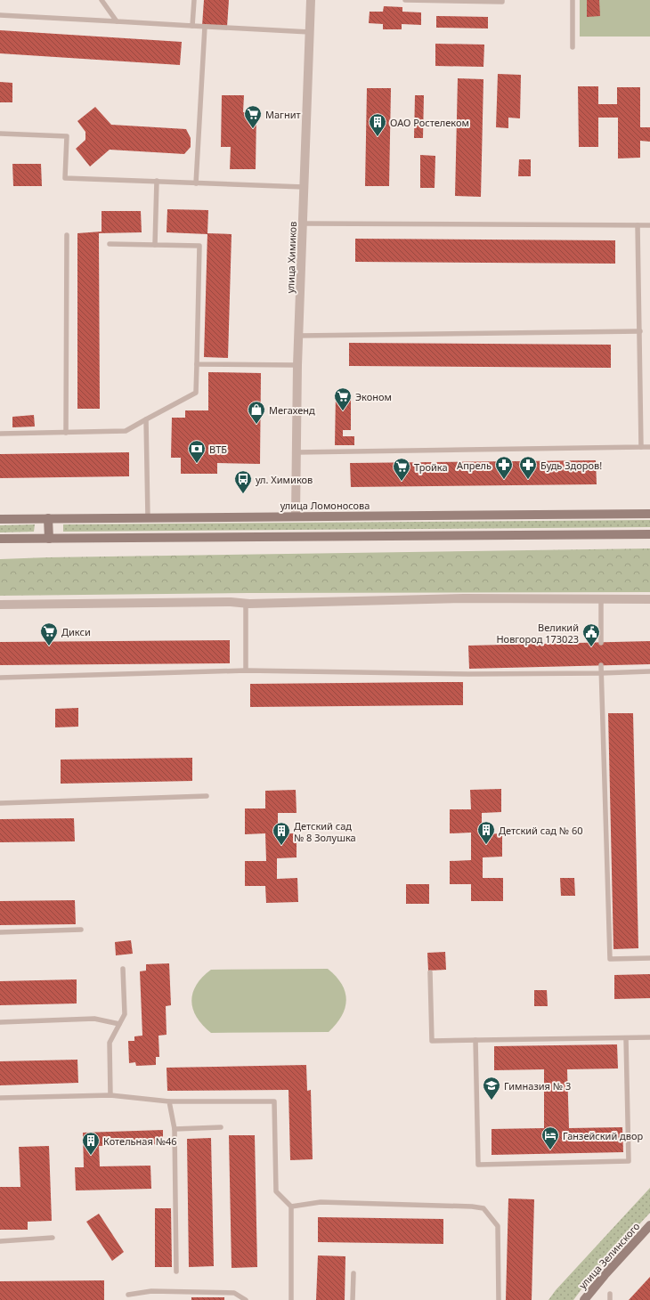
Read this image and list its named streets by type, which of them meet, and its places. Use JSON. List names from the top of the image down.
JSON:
{
  "streets": {
    "main road": ["улица Ломоносова", "улица Зелинского"],
    "street": ["улица Химиков"]
  },
  "crossings": [
    ["улица Химиков", "улица Ломоносова"]
  ],
  "places": {
    "supermarket": [
      "Магнит",
      "Эконом",
      "Тройка",
      "Дикси"
    ],
    "building": [
      "ОАО Ростелеком",
      "Детский сад № 60",
      "Детский сад № 8 Золушка",
      "Котельная №46"
    ],
    "shop": ["Мегахенд"],
    "bank": ["ВТБ"],
    "pharmacy": ["Апрель", "Будь Здоров!"],
    "bus stop": ["ул. Химиков"],
    "public building": ["Великий Новгород 173023"],
    "school or university": ["Гимназия № 3"],
    "hotel": ["Ганзейский двор"]
  }
}
